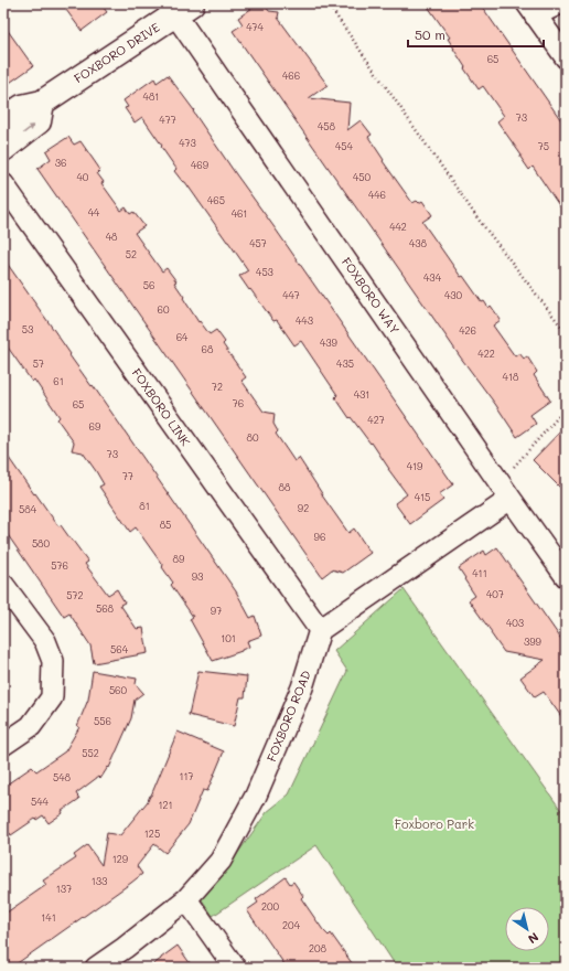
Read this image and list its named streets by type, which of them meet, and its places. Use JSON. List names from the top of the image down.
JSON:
{
  "streets": {
    "street": [
      "FOXBORO DRIVE",
      "FOXBORO WAY",
      "FOXBORO LINK",
      "FOXBORO ROAD"
    ]
  },
  "crossings": [
    ["FOXBORO DRIVE", "FOXBORO WAY"],
    ["FOXBORO LINK", "FOXBORO ROAD"]
  ],
  "parks": ["Foxboro Park"],
  "house_numbers": [
    "474",
    "65",
    "466",
    "481",
    "73",
    "477",
    "458",
    "473",
    "454",
    "75",
    "36",
    "469",
    "40",
    "450",
    "446",
    "465",
    "44",
    "461",
    "442",
    "48",
    "457",
    "438",
    "52",
    "453",
    "434",
    "56",
    "447",
    "430",
    "60",
    "443",
    "53",
    "426",
    "64",
    "439",
    "68",
    "422",
    "57",
    "435",
    "418",
    "61",
    "72",
    "431",
    "76",
    "65",
    "427",
    "69",
    "80",
    "73",
    "419",
    "77",
    "88",
    "415",
    "81",
    "92",
    "584",
    "85",
    "96",
    "580",
    "89",
    "576",
    "411",
    "93",
    "407",
    "572",
    "568",
    "97",
    "403",
    "101",
    "399",
    "564",
    "560",
    "556",
    "552",
    "117",
    "548",
    "544",
    "121",
    "125",
    "129",
    "133",
    "137",
    "200",
    "141",
    "204",
    "208"
  ],
  "scale_bar": "50 m",
  "north": "bottom right"
}
